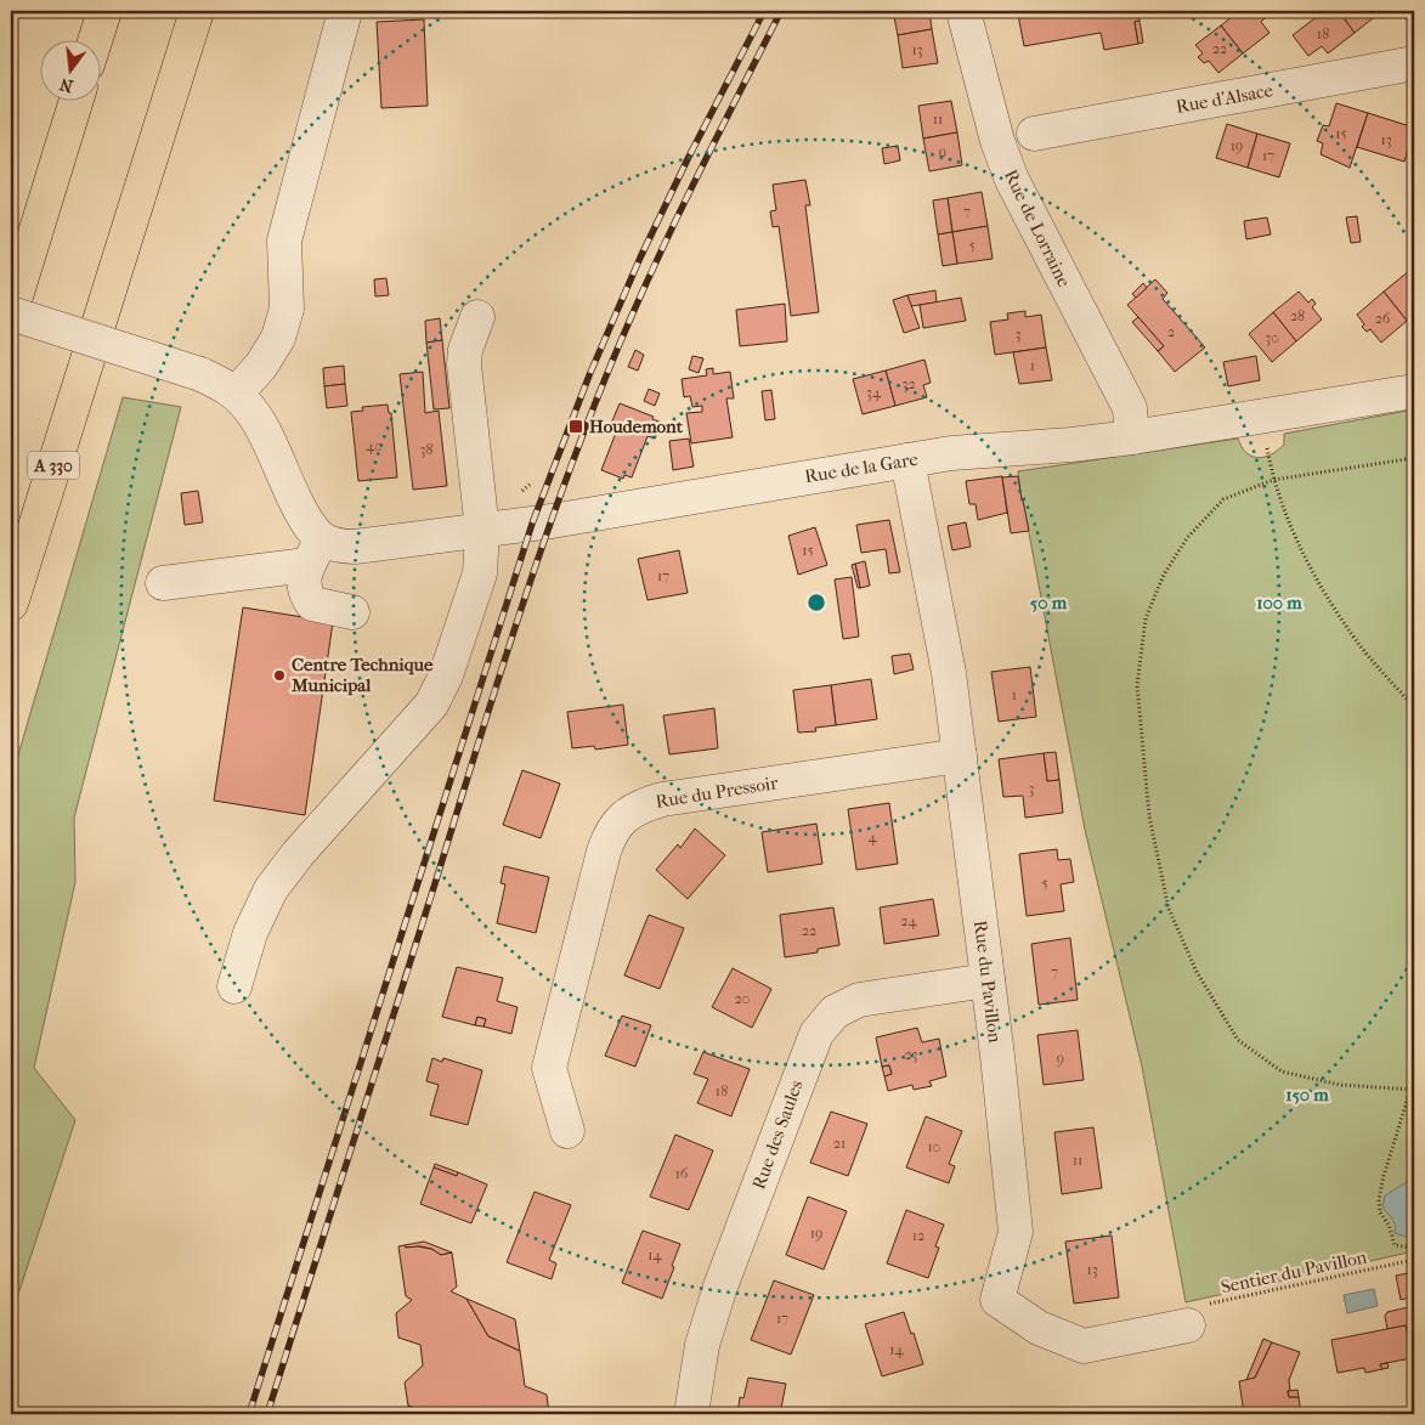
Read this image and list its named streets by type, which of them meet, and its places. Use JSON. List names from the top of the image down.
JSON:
{
  "streets": {
    "highway": ["A 330"],
    "street": [
      "Rue d'Alsace",
      "Rue de Lorraine",
      "Rue de la Gare",
      "Rue du Pressoir",
      "Rue du Pavillon",
      "Rue des Saules"
    ],
    "path": ["Sentier du Pavillon"]
  },
  "crossings": [
    ["Rue de Lorraine", "Rue de la Gare"],
    ["Rue de la Gare", "Rue du Pavillon"],
    ["Rue du Pressoir", "Rue du Pavillon"],
    ["Rue du Pavillon", "Rue des Saules"],
    ["Rue du Pavillon", "Sentier du Pavillon"]
  ],
  "places": {
    "transit": ["Houdemont"],
    "other": ["Centre Technique Municipal"]
  },
  "house_numbers": [
    "18",
    "22",
    "13",
    "11",
    "15",
    "13",
    "19",
    "9",
    "17",
    "7",
    "5",
    "28",
    "26",
    "2",
    "3",
    "30",
    "1",
    "32",
    "34",
    "40",
    "38",
    "15",
    "17",
    "1",
    "3",
    "4",
    "5",
    "24",
    "22",
    "7",
    "20",
    "23",
    "9",
    "18",
    "21",
    "10",
    "11",
    "16",
    "19",
    "12",
    "14",
    "13",
    "17",
    "14"
  ],
  "north": "bottom",
  "rings": ["50 m", "100 m", "150 m"]
}
